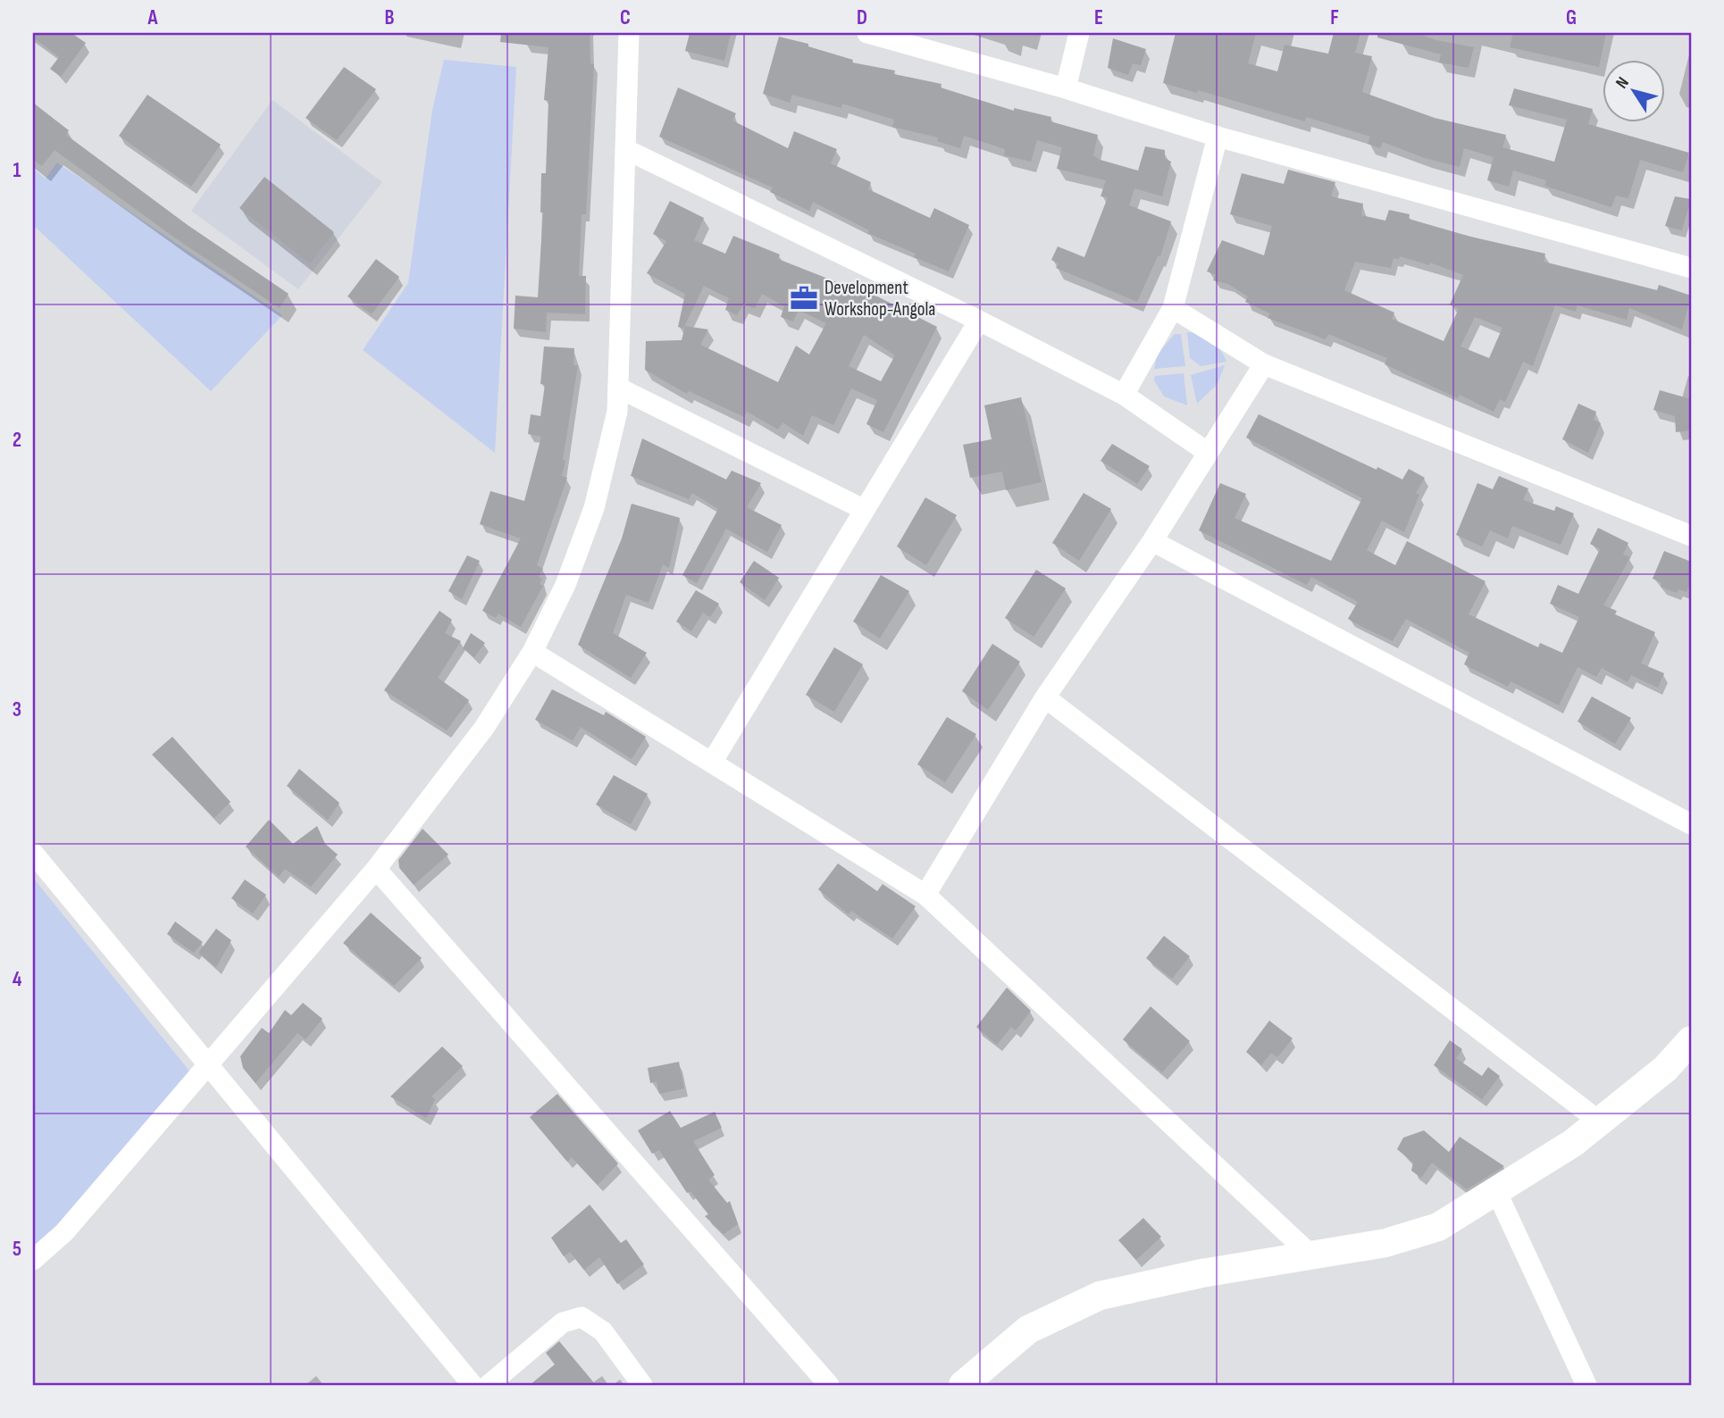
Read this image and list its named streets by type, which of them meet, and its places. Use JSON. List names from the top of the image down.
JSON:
{
  "places": {
    "office": ["Development Workshop-Angola"]
  },
  "north": "top left",
  "grid": {
    "columns": [
      "A",
      "B",
      "C",
      "D",
      "E",
      "F",
      "G"
    ],
    "rows": [
      "1",
      "2",
      "3",
      "4",
      "5"
    ]
  }
}
